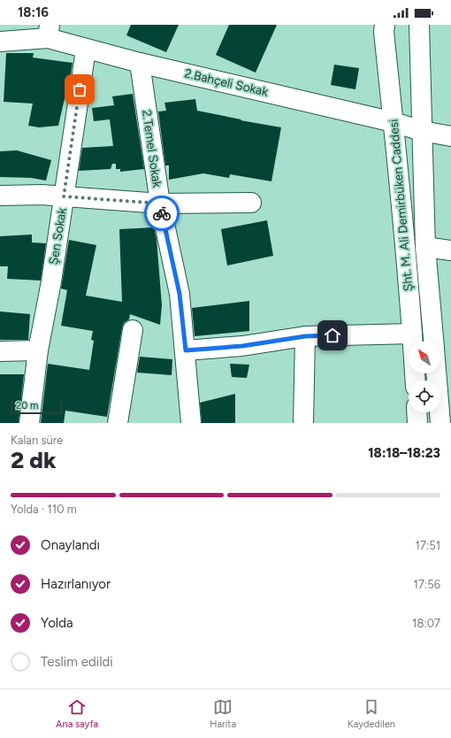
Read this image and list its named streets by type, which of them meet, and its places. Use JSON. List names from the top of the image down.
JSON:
{
  "streets": {
    "street": [
      "2.Bahçeli Sokak",
      "2.Temel Sokak",
      "Şht. M. Ali Demirbüken Caddesi",
      "Şen Sokak"
    ]
  },
  "crossings": [
    ["2.Bahçeli Sokak", "2.Temel Sokak"],
    ["2.Bahçeli Sokak", "Şht. M. Ali Demirbüken Caddesi"],
    ["2.Bahçeli Sokak", "Şen Sokak"]
  ],
  "scale_bar": "20 m",
  "north": "top left",
  "page": {
    "status": "18:16",
    "scale": "20 m",
    "heading": ["2 dk", "Kalan süre", "18:18–18:23"],
    "bar": "Yolda · 110 m",
    "list": [
      ["Onaylandı", "17:51"],
      ["Hazırlanıyor", "17:56"],
      ["Yolda", "18:07"],
      "Teslim edildi"
    ],
    "tabs": ["Ana sayfa", "Harita", "Kaydedilen"]
  }
}
